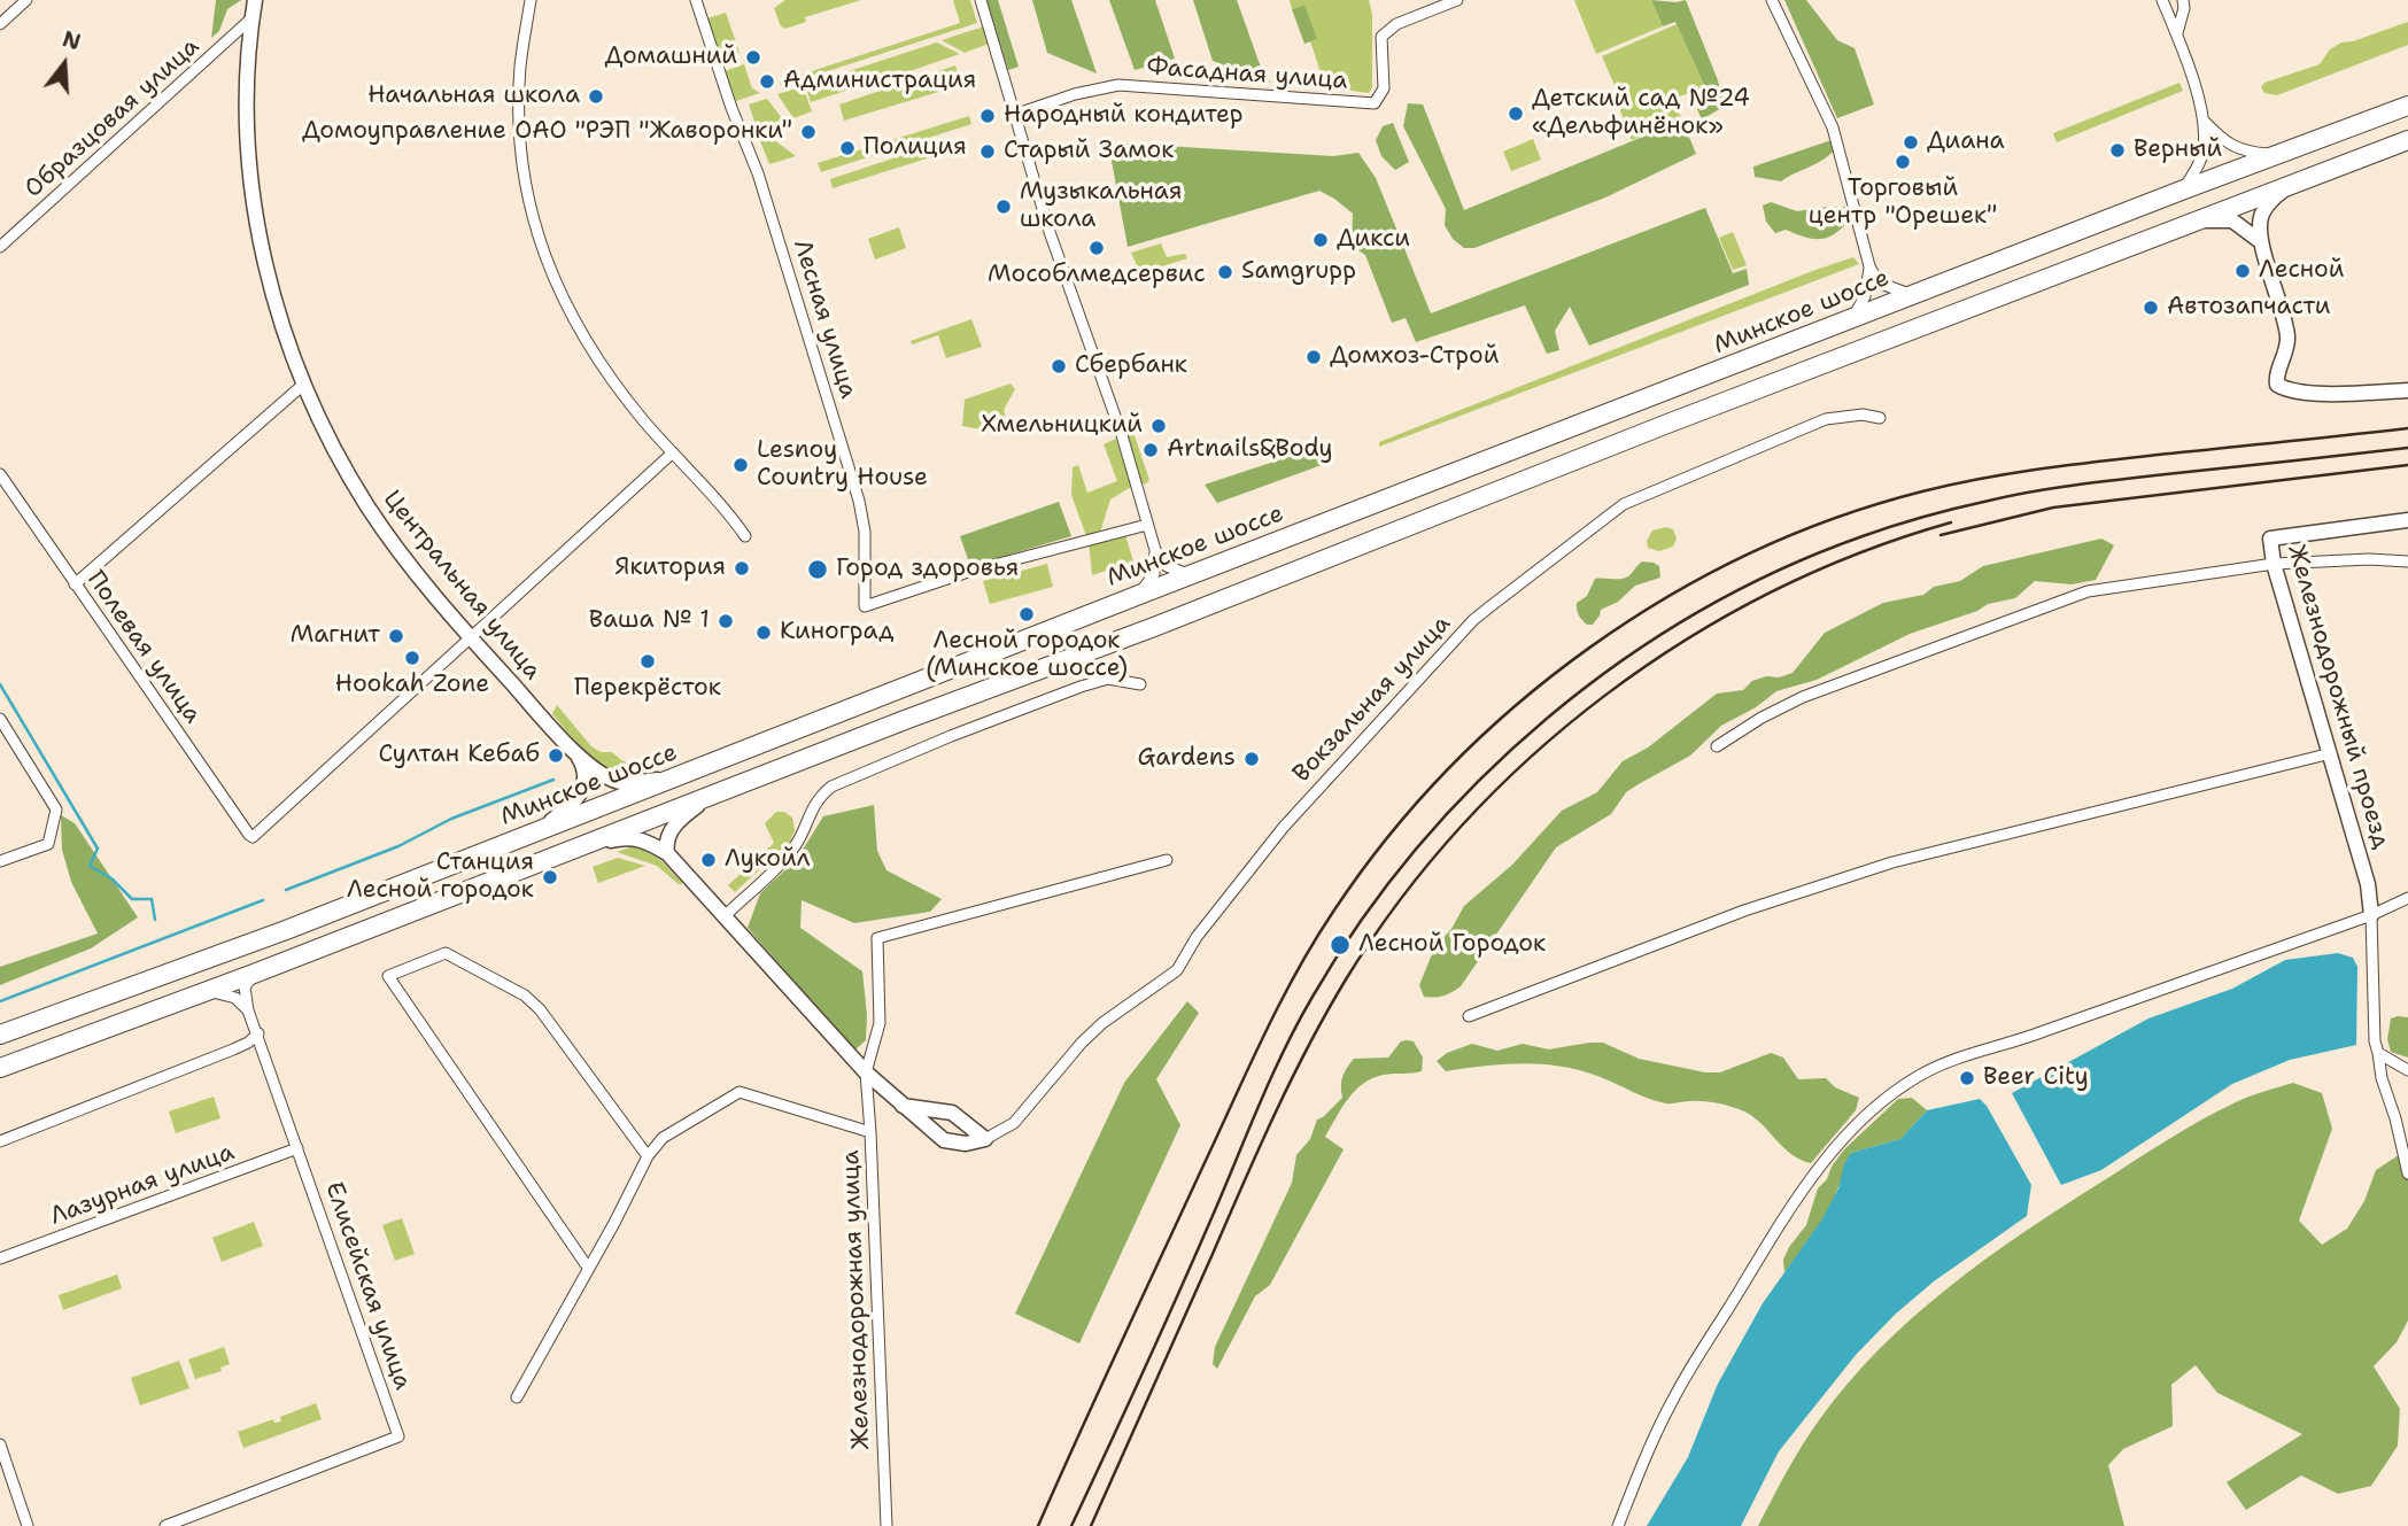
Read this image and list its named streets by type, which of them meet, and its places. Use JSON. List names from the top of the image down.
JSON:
{
  "streets": {
    "highway": ["Минское шоссе"],
    "street": [
      "Фасадная улица",
      "Образцовая улица",
      "Лесная улица",
      "Центральная улица",
      "Полевая улица",
      "Железнодорожный проезд",
      "Вокзальная улица",
      "Лазурная улица",
      "Елисейская улица",
      "Железнодорожная улица"
    ]
  },
  "crossings": [
    ["Образцовая улица", "Центральная улица"],
    ["Минское шоссе", "Центральная улица"],
    ["Центральная улица", "Полевая улица"],
    ["Лазурная улица", "Елисейская улица"]
  ],
  "places": [
    "Домашний",
    "Администрация",
    "Начальная школа",
    "Детский сад №24 «Дельфинёнок»",
    "Народный кондитер",
    "Домоуправление ОАО \"РЭП \"Жаворонки\"",
    "Диана",
    "Полиция",
    "Верный",
    "Старый Замок",
    "Торговый центр \"Орешек\"",
    "Музыкальная школа",
    "Дикси",
    "Мособлмедсервис",
    "Лесной",
    "Samgrupp",
    "Автозапчасти",
    "Домхоз-Строй",
    "Сбербанк",
    "Хмельницкий",
    "Artnails&Body",
    "Lesnoy Country House",
    "Якитория",
    "Город здоровья",
    "Лесной городок (Минское шоссе)",
    "Ваша № 1",
    "Киноград",
    "Магнит",
    "Hookah Zone",
    "Перекрёсток",
    "Султан Кебаб",
    "Gardens",
    "Лукойл",
    "Станция Лесной городок",
    "Лесной Городок",
    "Beer City"
  ],
  "north": "top"
}
